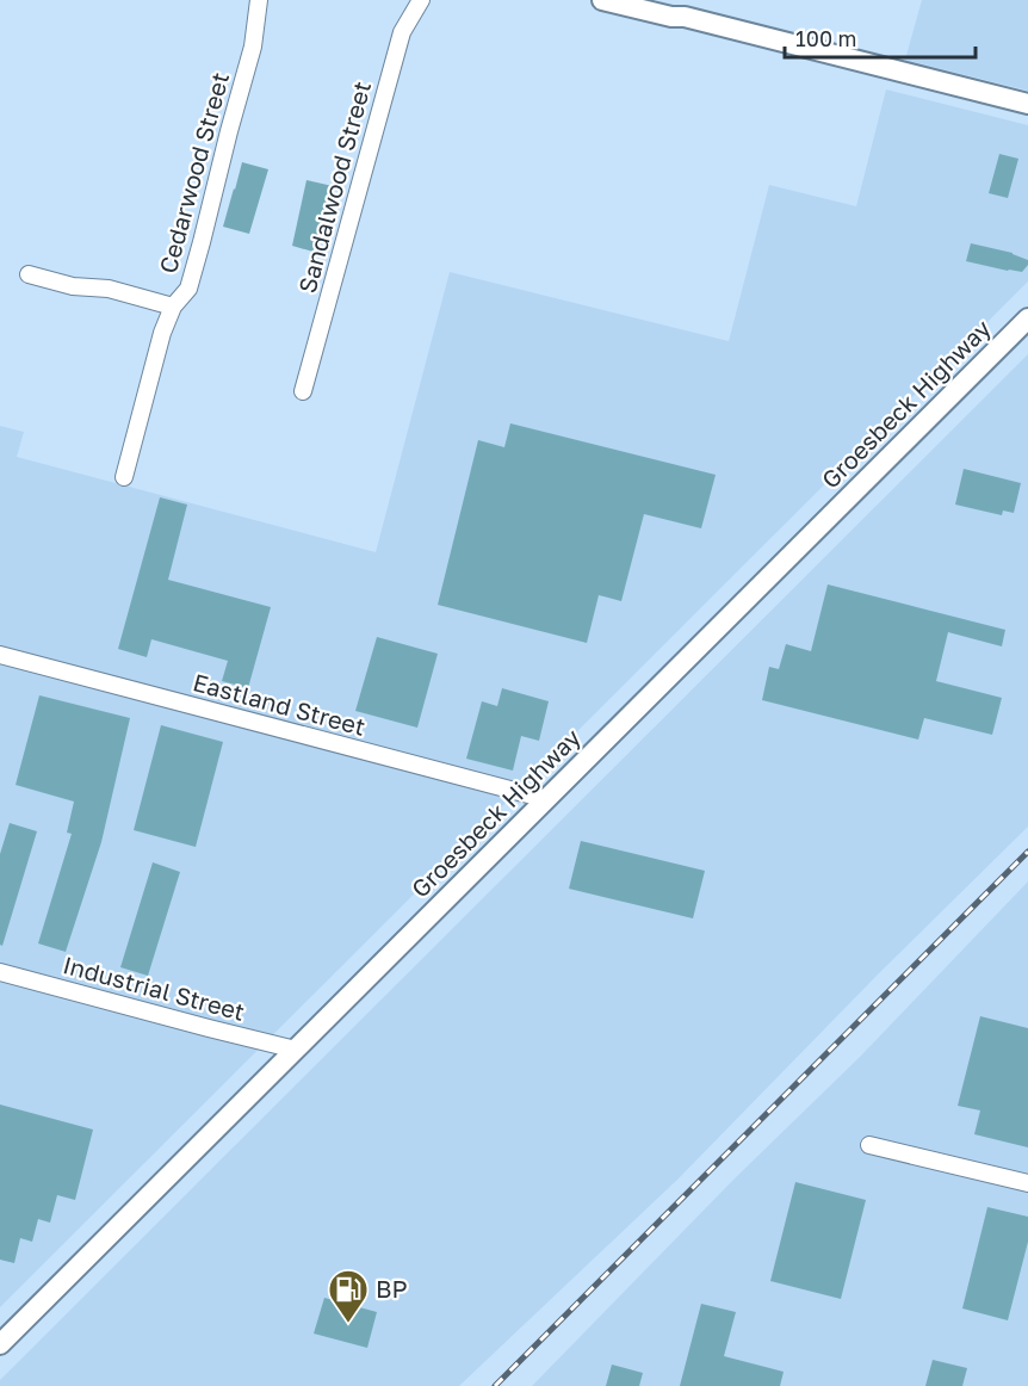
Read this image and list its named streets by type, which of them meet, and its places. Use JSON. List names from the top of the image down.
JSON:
{
  "streets": {
    "main road": ["Groesbeck Highway"],
    "street": [
      "Cedarwood Street",
      "Sandalwood Street",
      "Eastland Street",
      "Industrial Street"
    ]
  },
  "crossings": [
    ["Groesbeck Highway", "Eastland Street"],
    ["Groesbeck Highway", "Industrial Street"]
  ],
  "places": {
    "fuel station": ["BP"]
  },
  "scale_bar": "100 m"
}
